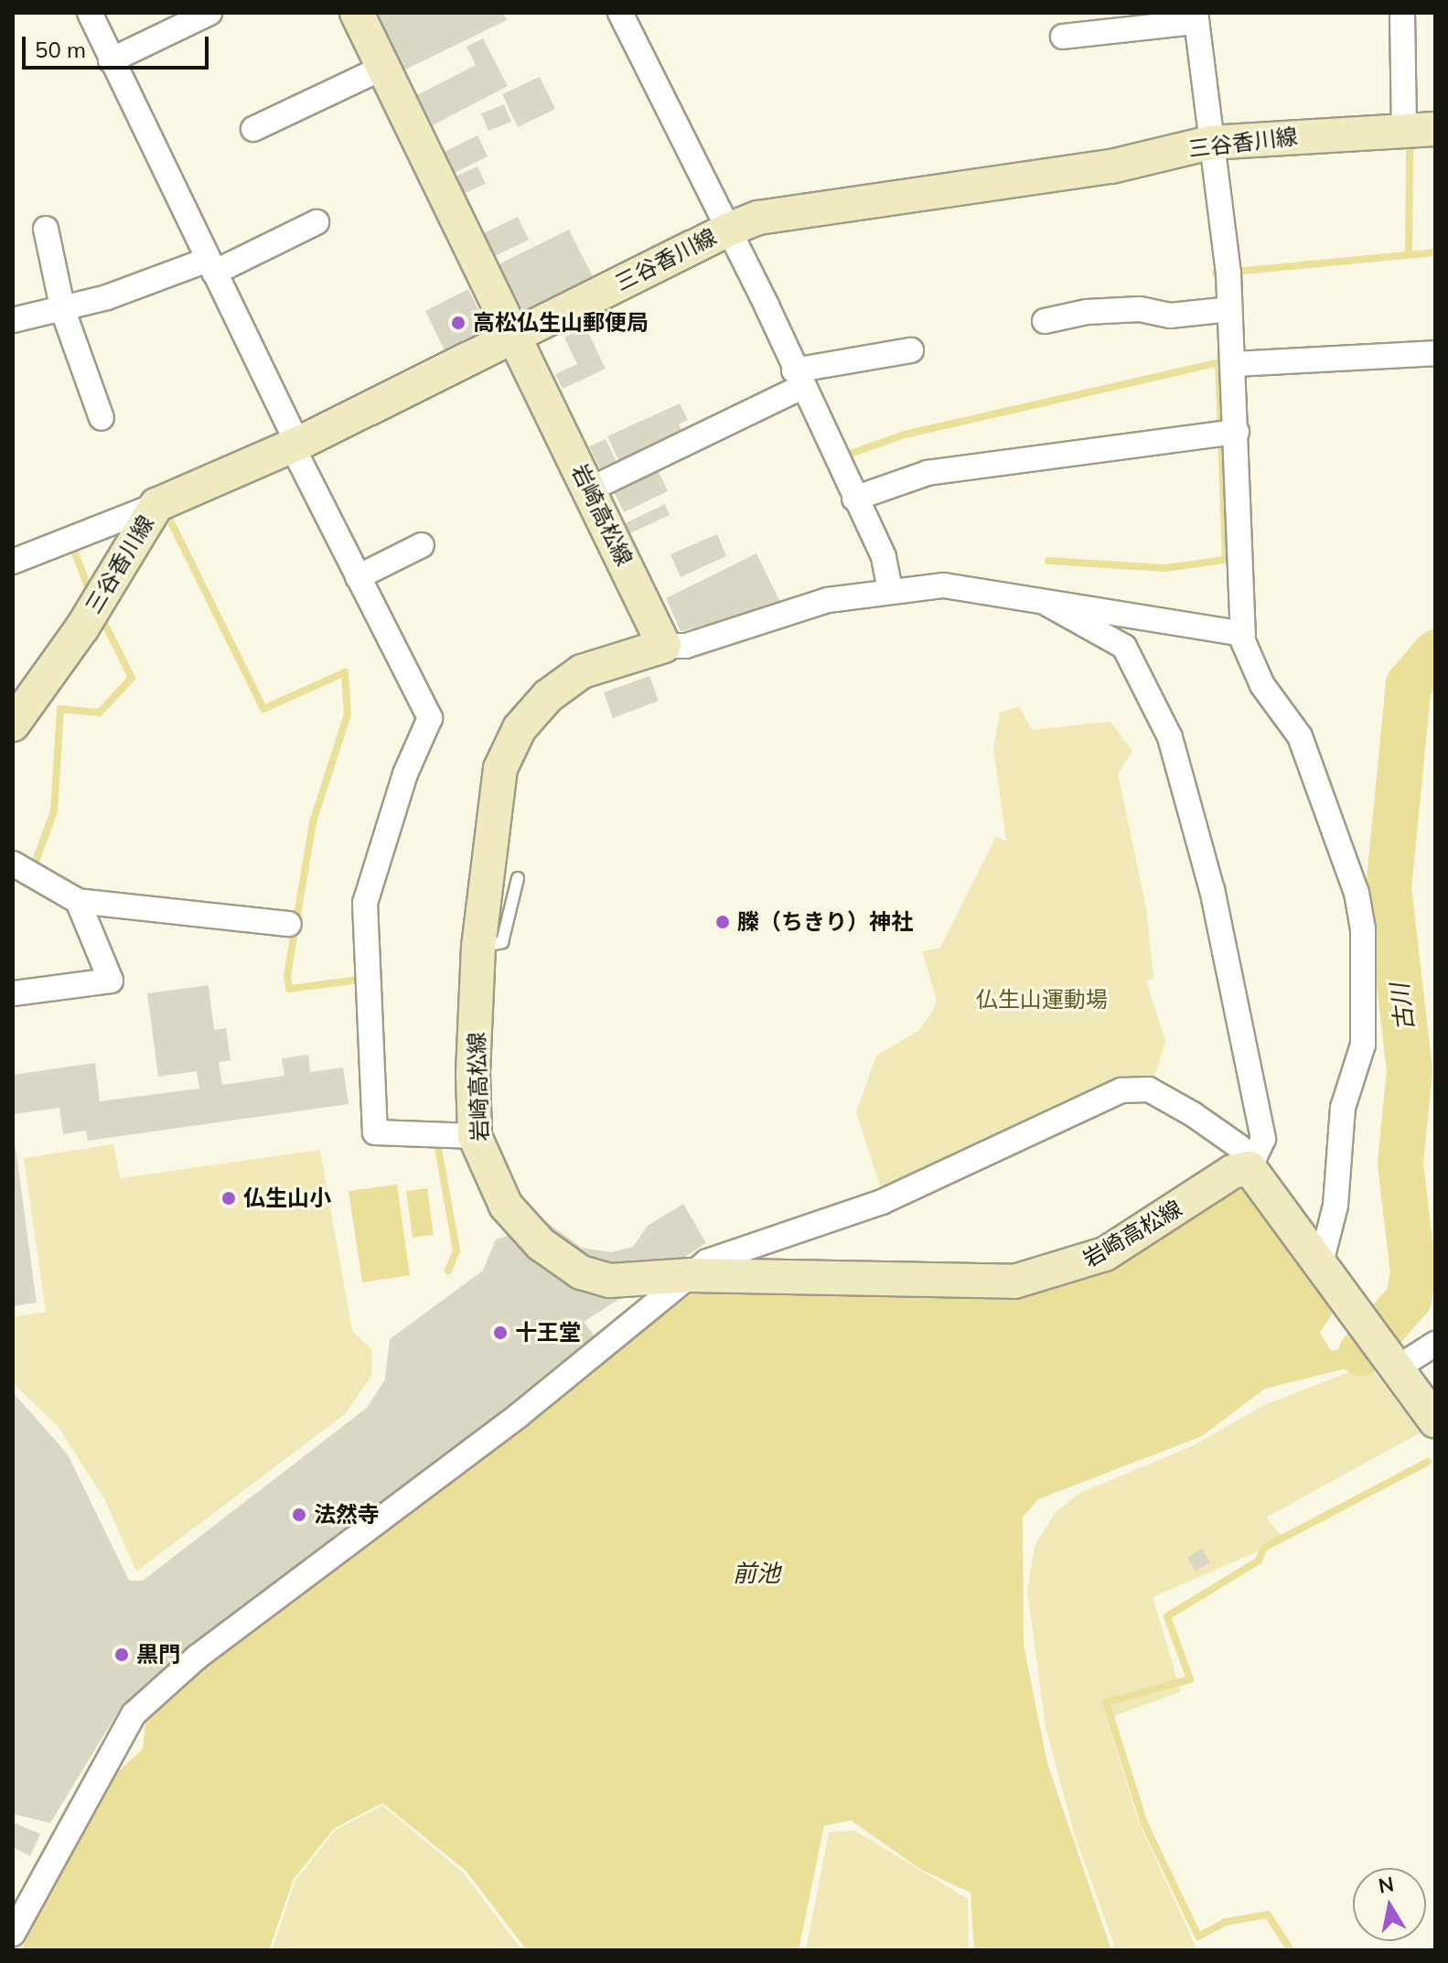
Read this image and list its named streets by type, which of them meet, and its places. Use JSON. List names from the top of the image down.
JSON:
{
  "streets": {
    "main road": ["三谷香川線", "岩崎高松線"]
  },
  "crossings": [
    ["三谷香川線", "岩崎高松線"]
  ],
  "water": ["古川", "前池"],
  "parks": ["仏生山運動場"],
  "places": [
    "高松仏生山郵便局",
    "榺（ちきり）神社",
    "仏生山小",
    "十王堂",
    "法然寺",
    "黒門"
  ],
  "scale_bar": "50 m",
  "north": "top"
}
